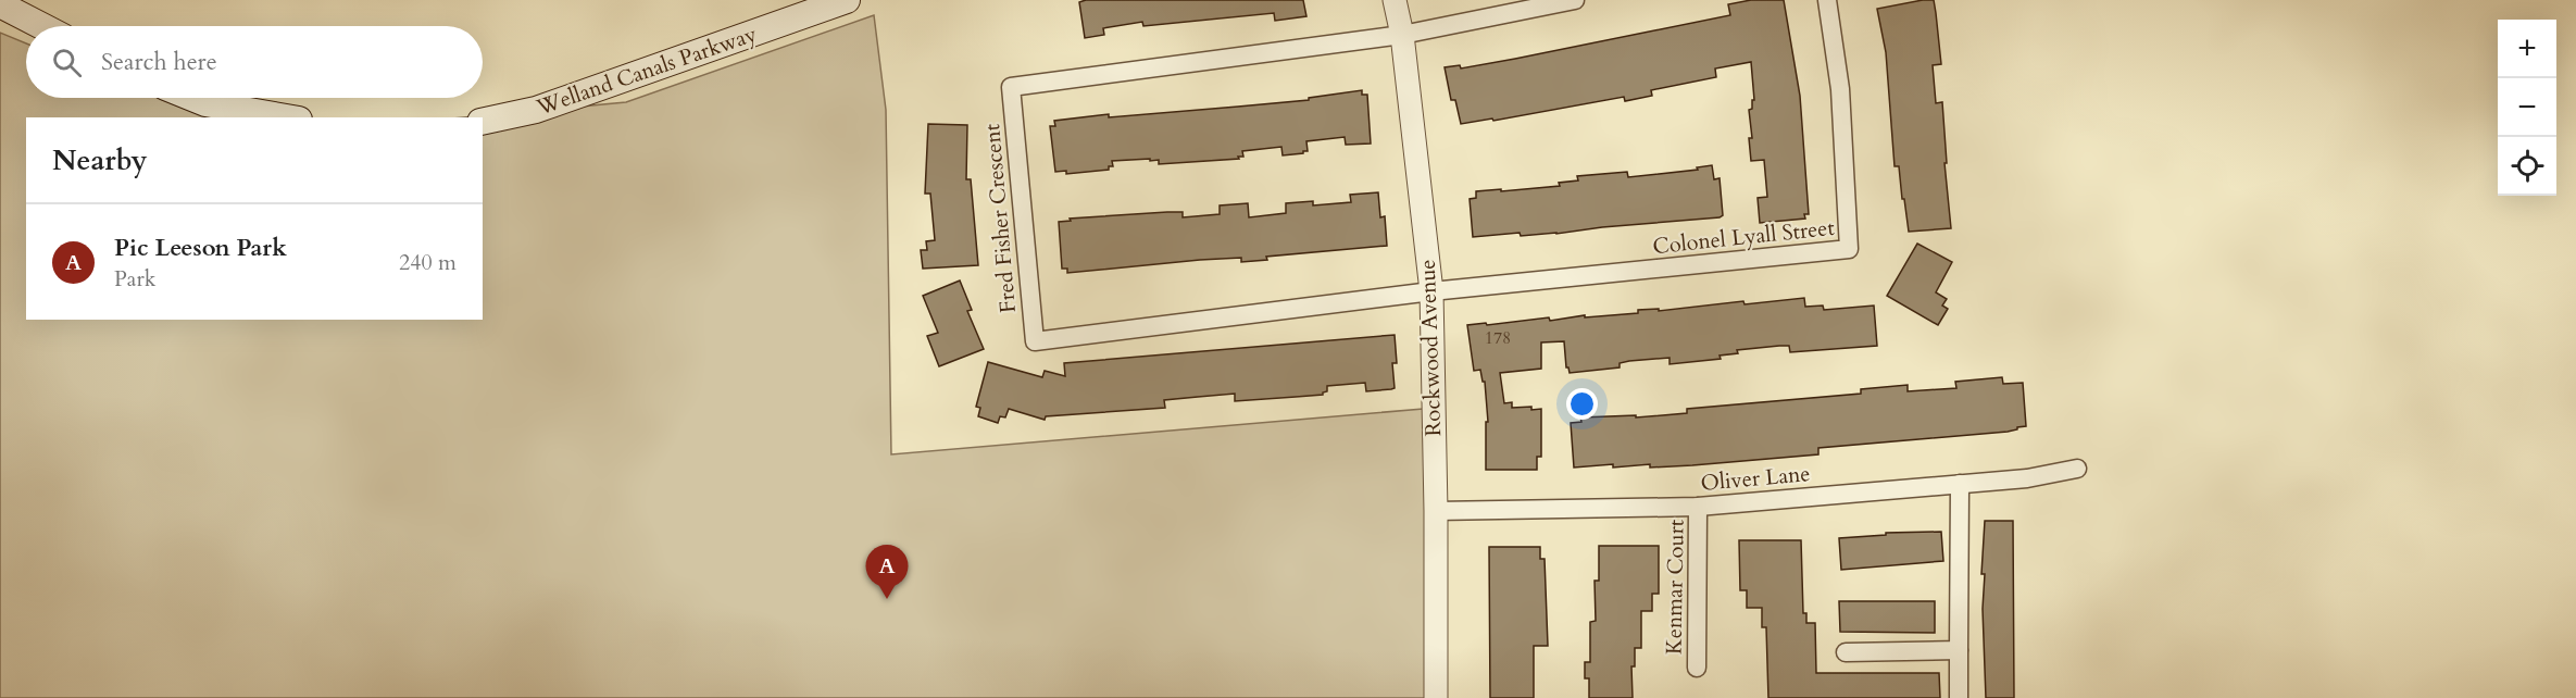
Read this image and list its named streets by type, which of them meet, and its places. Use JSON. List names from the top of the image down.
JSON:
{
  "streets": {
    "main road": ["Welland Canals Parkway"],
    "street": [
      "Fred Fisher Crescent",
      "Colonel Lyall Street",
      "Rockwood Avenue",
      "Oliver Lane",
      "Kenmar Court"
    ]
  },
  "crossings": [
    ["Fred Fisher Crescent", "Colonel Lyall Street"],
    ["Fred Fisher Crescent", "Rockwood Avenue"],
    ["Colonel Lyall Street", "Rockwood Avenue"],
    ["Rockwood Avenue", "Oliver Lane"],
    ["Oliver Lane", "Kenmar Court"]
  ],
  "house_numbers": ["178"],
  "page": {
    "map_buttons": ["+", "−"],
    "search": "Search here",
    "heading": "Nearby",
    "list": [
      {
        "mark": "A",
        "name": "Pic Leeson Park",
        "note": "Park",
        "value": "240 m"
      }
    ],
    "pins": "A"
  }
}
